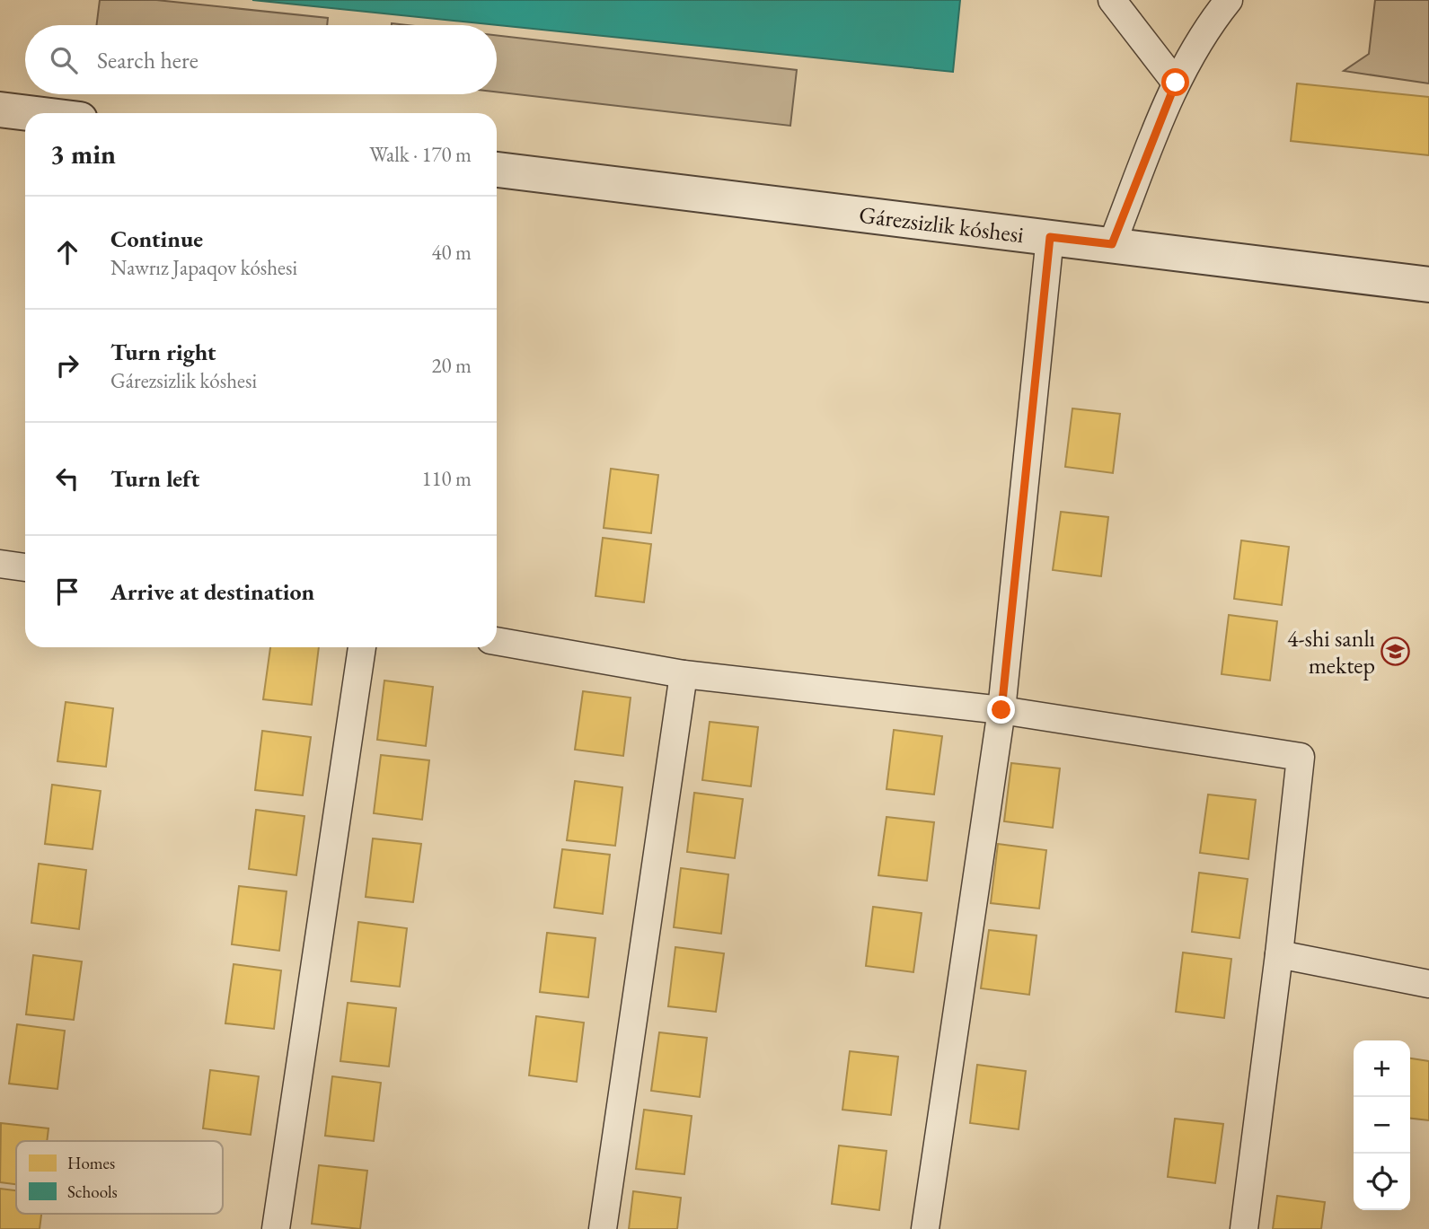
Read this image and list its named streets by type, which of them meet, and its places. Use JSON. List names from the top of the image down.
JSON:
{
  "streets": {
    "street": ["Gárezsizlik kóshesi"]
  },
  "places": {
    "school or university": ["4-shi sanlı mektep"]
  },
  "legend": ["Homes", "Schools"],
  "page": {
    "search": "Search here",
    "heading": ["3 min", "Walk · 170 m"],
    "list": [
      ["Continue", "Nawrız Japaqov kóshesi", "40 m"],
      ["Turn right", "Gárezsizlik kóshesi", "20 m"],
      ["Turn left", "110 m"],
      "Arrive at destination"
    ],
    "map_buttons": ["+", "−"]
  }
}
